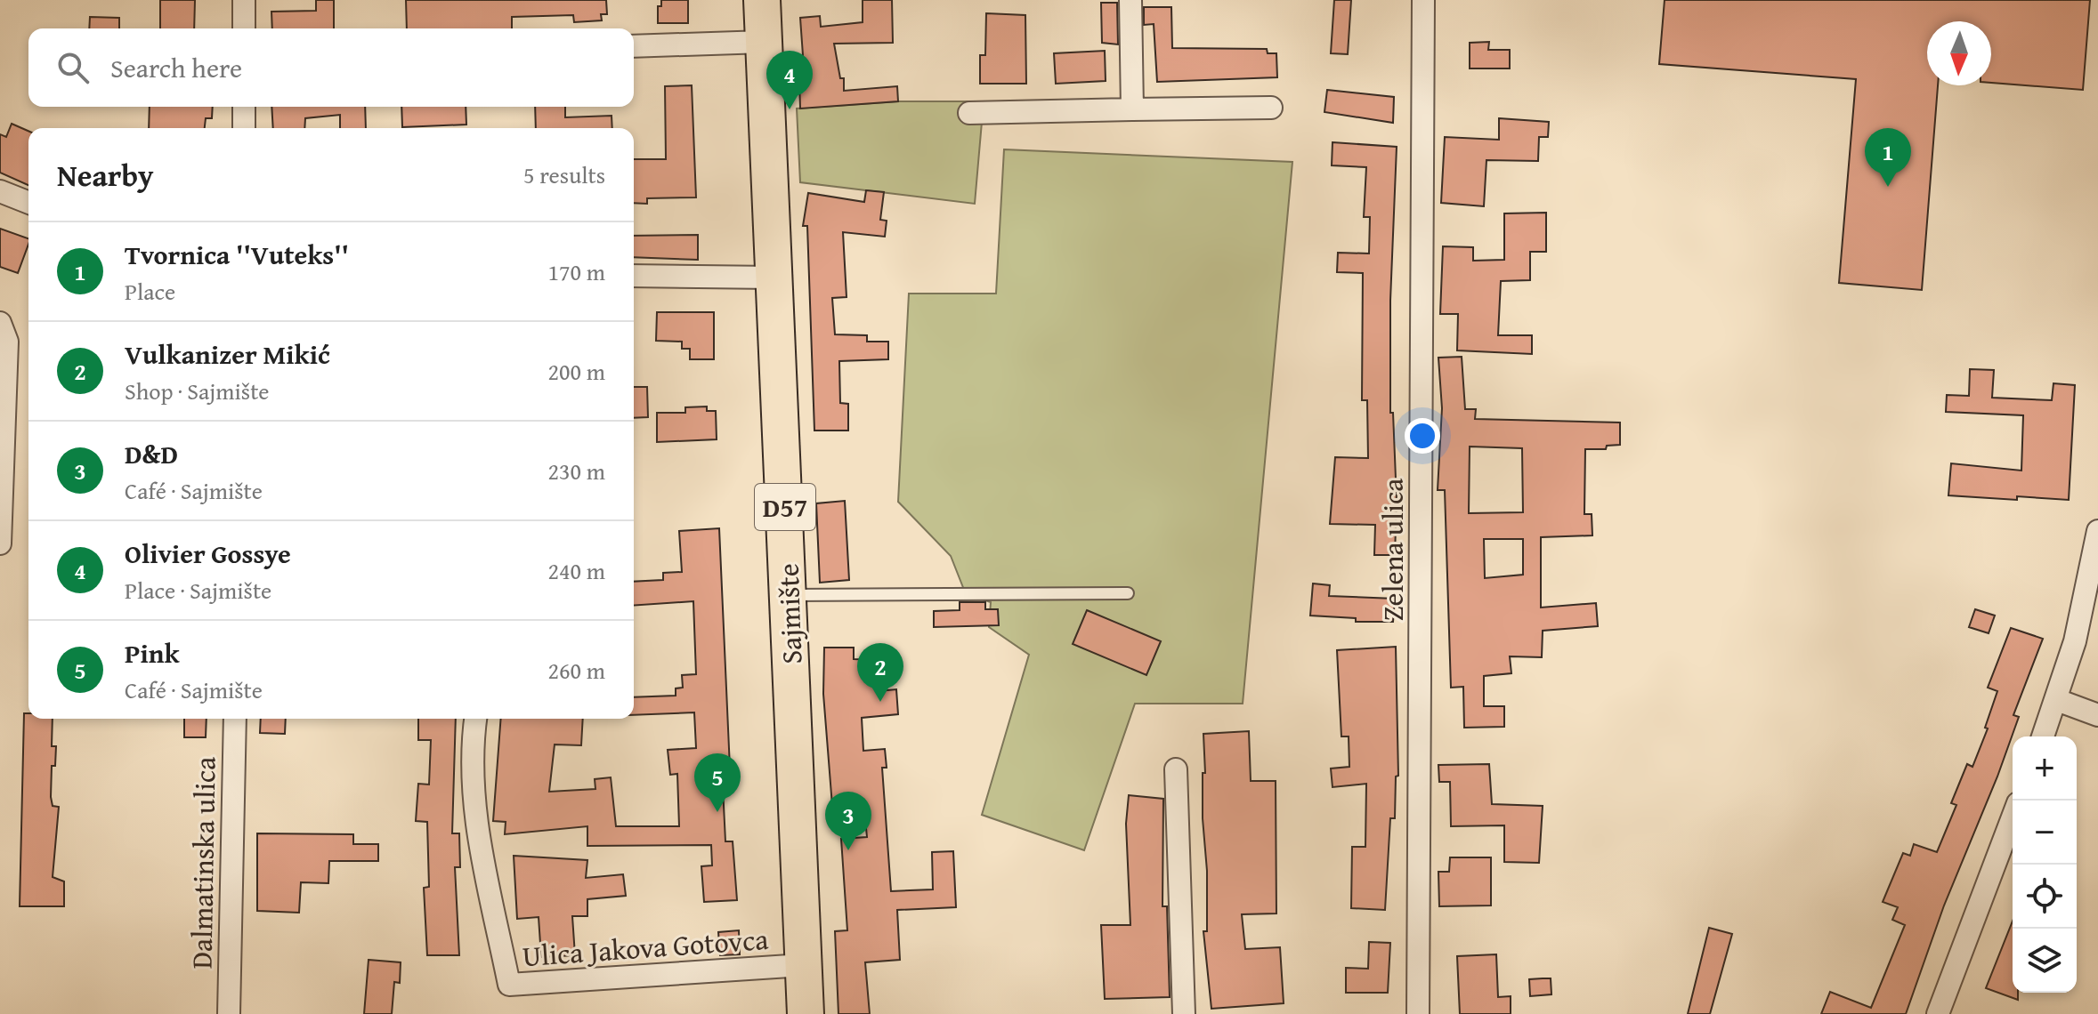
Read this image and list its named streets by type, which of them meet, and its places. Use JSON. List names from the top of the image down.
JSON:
{
  "streets": {
    "main road": ["D57", "Sajmište"],
    "street": ["Zelena ulica", "Dalmatinska ulica", "Ulica Jakova Gotovca"]
  },
  "crossings": [
    ["Sajmište", "Ulica Jakova Gotovca"]
  ],
  "north": "bottom",
  "page": {
    "search": "Search here",
    "pins": [
      "4",
      "1",
      "2",
      "5",
      "3"
    ],
    "heading": ["Nearby", "5 results"],
    "list": [
      {
        "mark": "1",
        "name": "Tvornica ''Vuteks''",
        "note": "Place",
        "value": "170 m"
      },
      {
        "mark": "2",
        "name": "Vulkanizer Mikić",
        "note": "Shop · Sajmište",
        "value": "200 m"
      },
      {
        "mark": "3",
        "name": "D&D",
        "note": "Café · Sajmište",
        "value": "230 m"
      },
      {
        "mark": "4",
        "name": "Olivier Gossye",
        "note": "Place · Sajmište",
        "value": "240 m"
      },
      {
        "mark": "5",
        "name": "Pink",
        "note": "Café · Sajmište",
        "value": "260 m"
      }
    ],
    "map_buttons": ["+", "−"]
  }
}
